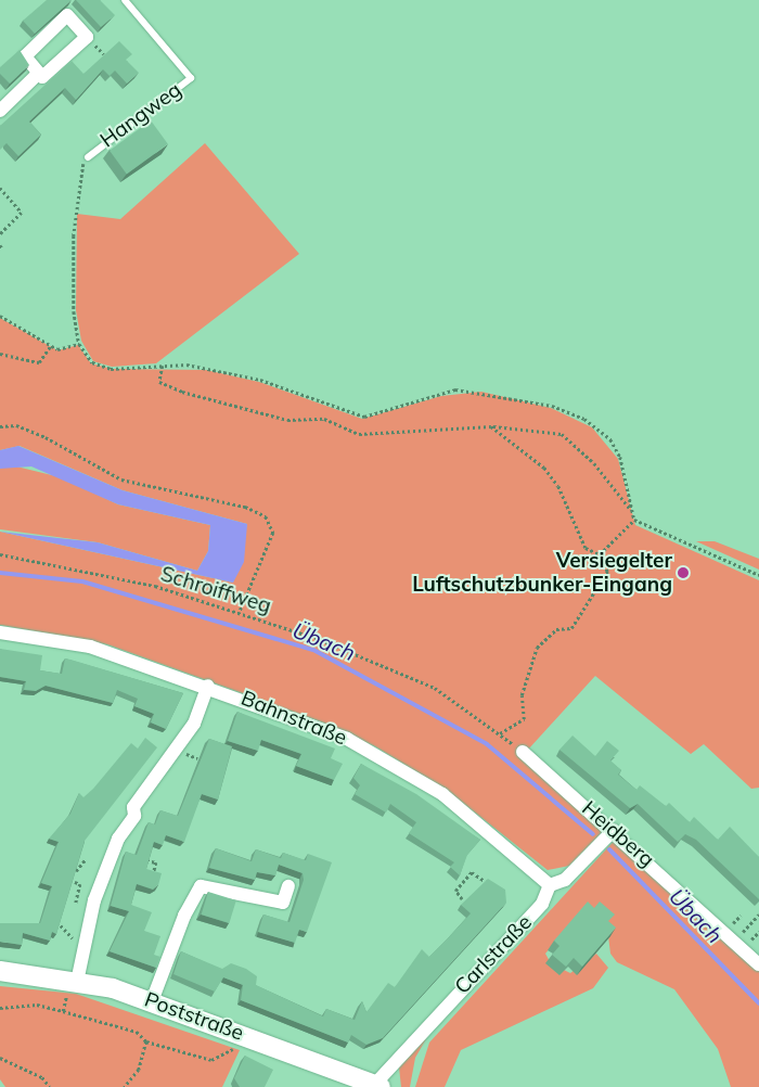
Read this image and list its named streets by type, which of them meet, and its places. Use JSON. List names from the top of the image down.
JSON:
{
  "streets": {
    "main road": ["Poststraße"],
    "street": ["Bahnstraße", "Heidberg", "Carlstraße"],
    "lane": ["Hangweg"],
    "path": ["Schroiffweg"]
  },
  "crossings": [
    ["Schroiffweg", "Heidberg"],
    ["Bahnstraße", "Carlstraße"],
    ["Carlstraße", "Poststraße"]
  ],
  "water": ["Übach"],
  "places": ["Versiegelter Luftschutzbunker-Eingang"]
}
